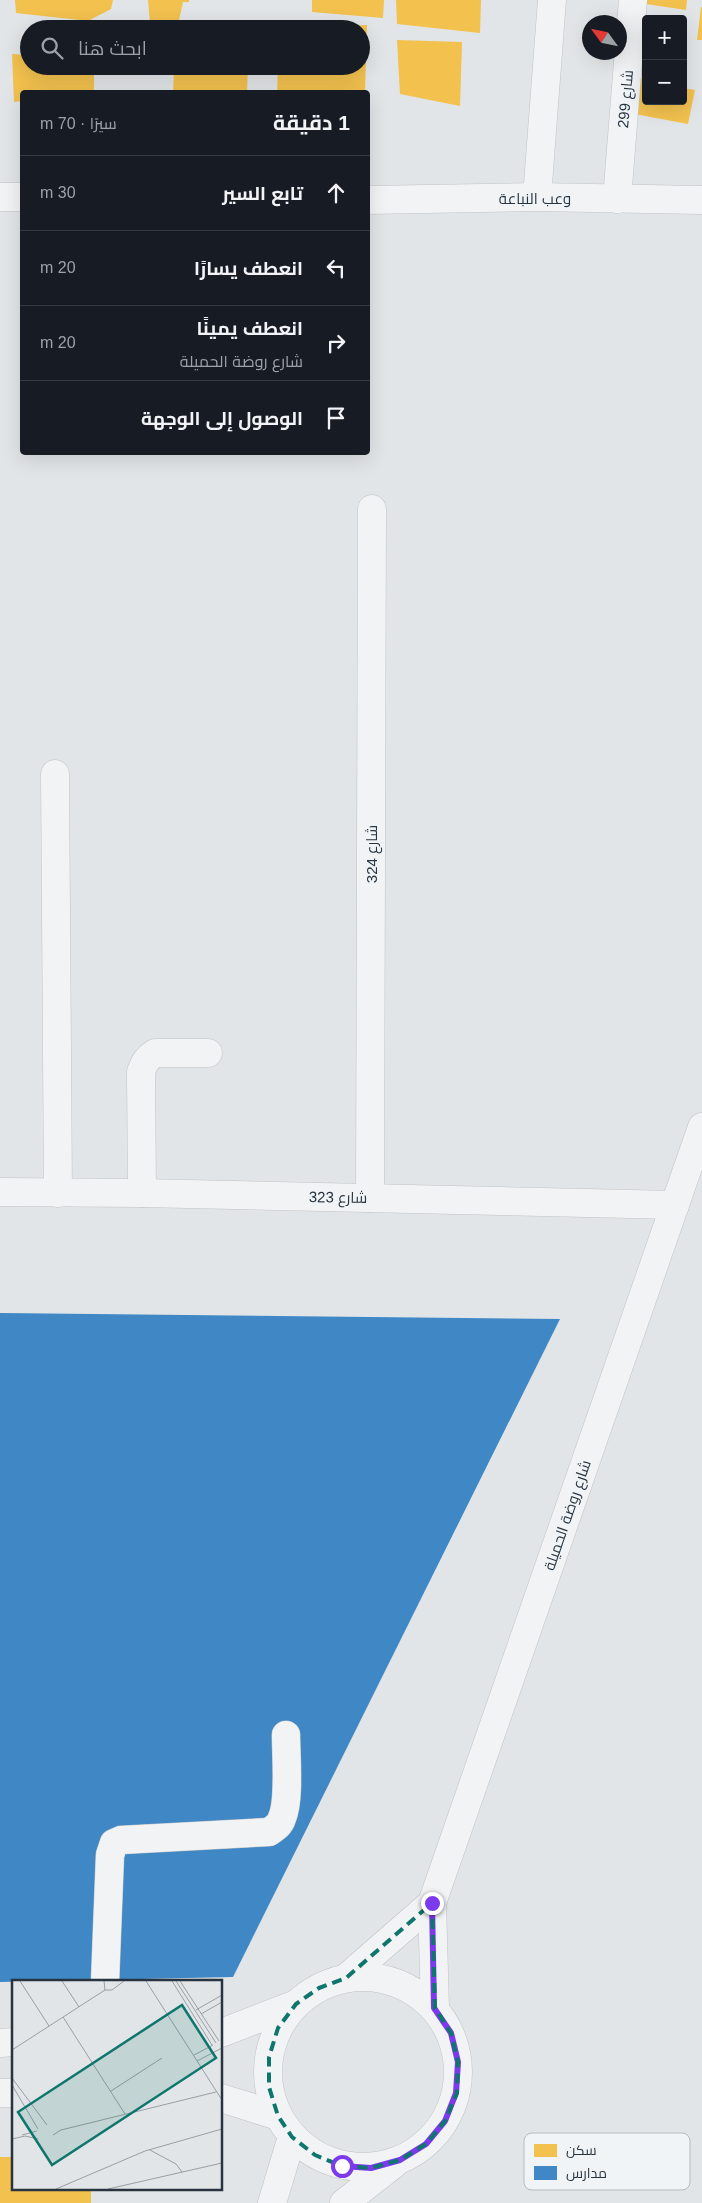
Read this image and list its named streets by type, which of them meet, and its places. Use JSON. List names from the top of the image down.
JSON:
{
  "streets": {
    "street": [
      "شارع 299",
      "وعب النباعة",
      "شارع 324",
      "شارع 323",
      "شارع روضة الحميلة"
    ]
  },
  "crossings": [
    ["شارع 299", "وعب النباعة"],
    ["شارع 324", "شارع 323"],
    ["شارع 323", "شارع روضة الحميلة"]
  ],
  "legend": ["سكن", "مدارس"],
  "north": "top left",
  "page": {
    "map_buttons": ["+", "−"],
    "search": "ابحث هنا",
    "heading": ["1 دقيقة", "سيرًا · 70 m"],
    "list": [
      ["تابع السير", "30 m"],
      ["انعطف يسارًا", "20 m"],
      ["انعطف يمينًا", "شارع روضة الحميلة", "20 m"],
      "الوصول إلى الوجهة"
    ]
  }
}
